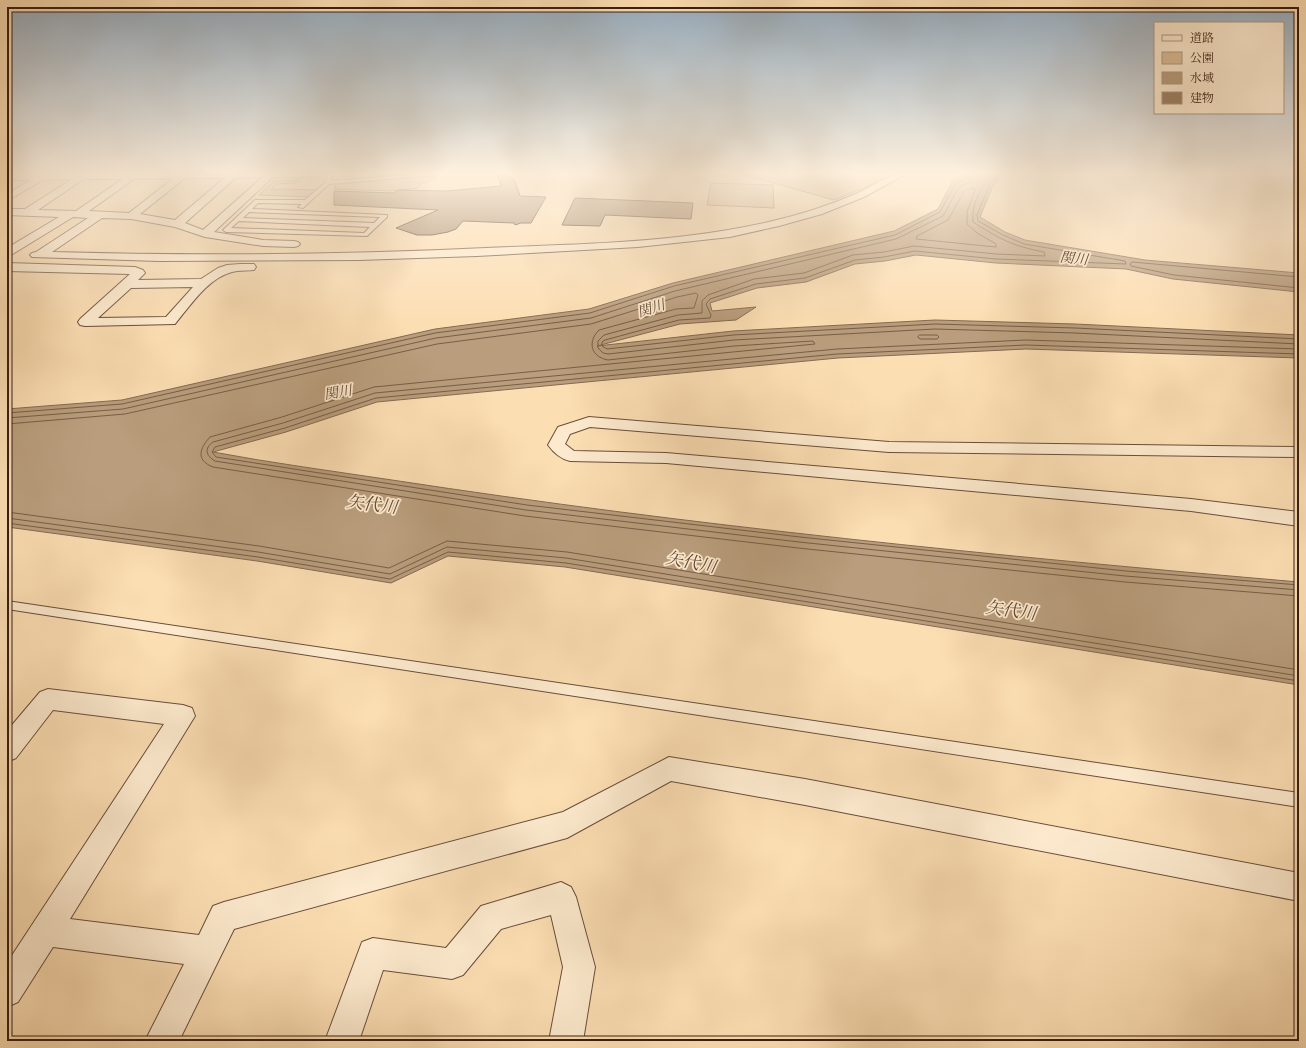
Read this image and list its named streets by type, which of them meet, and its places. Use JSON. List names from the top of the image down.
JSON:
{
  "water": ["関川", "矢代川"],
  "legend": [
    "道路",
    "公園",
    "水域",
    "建物"
  ]
}
